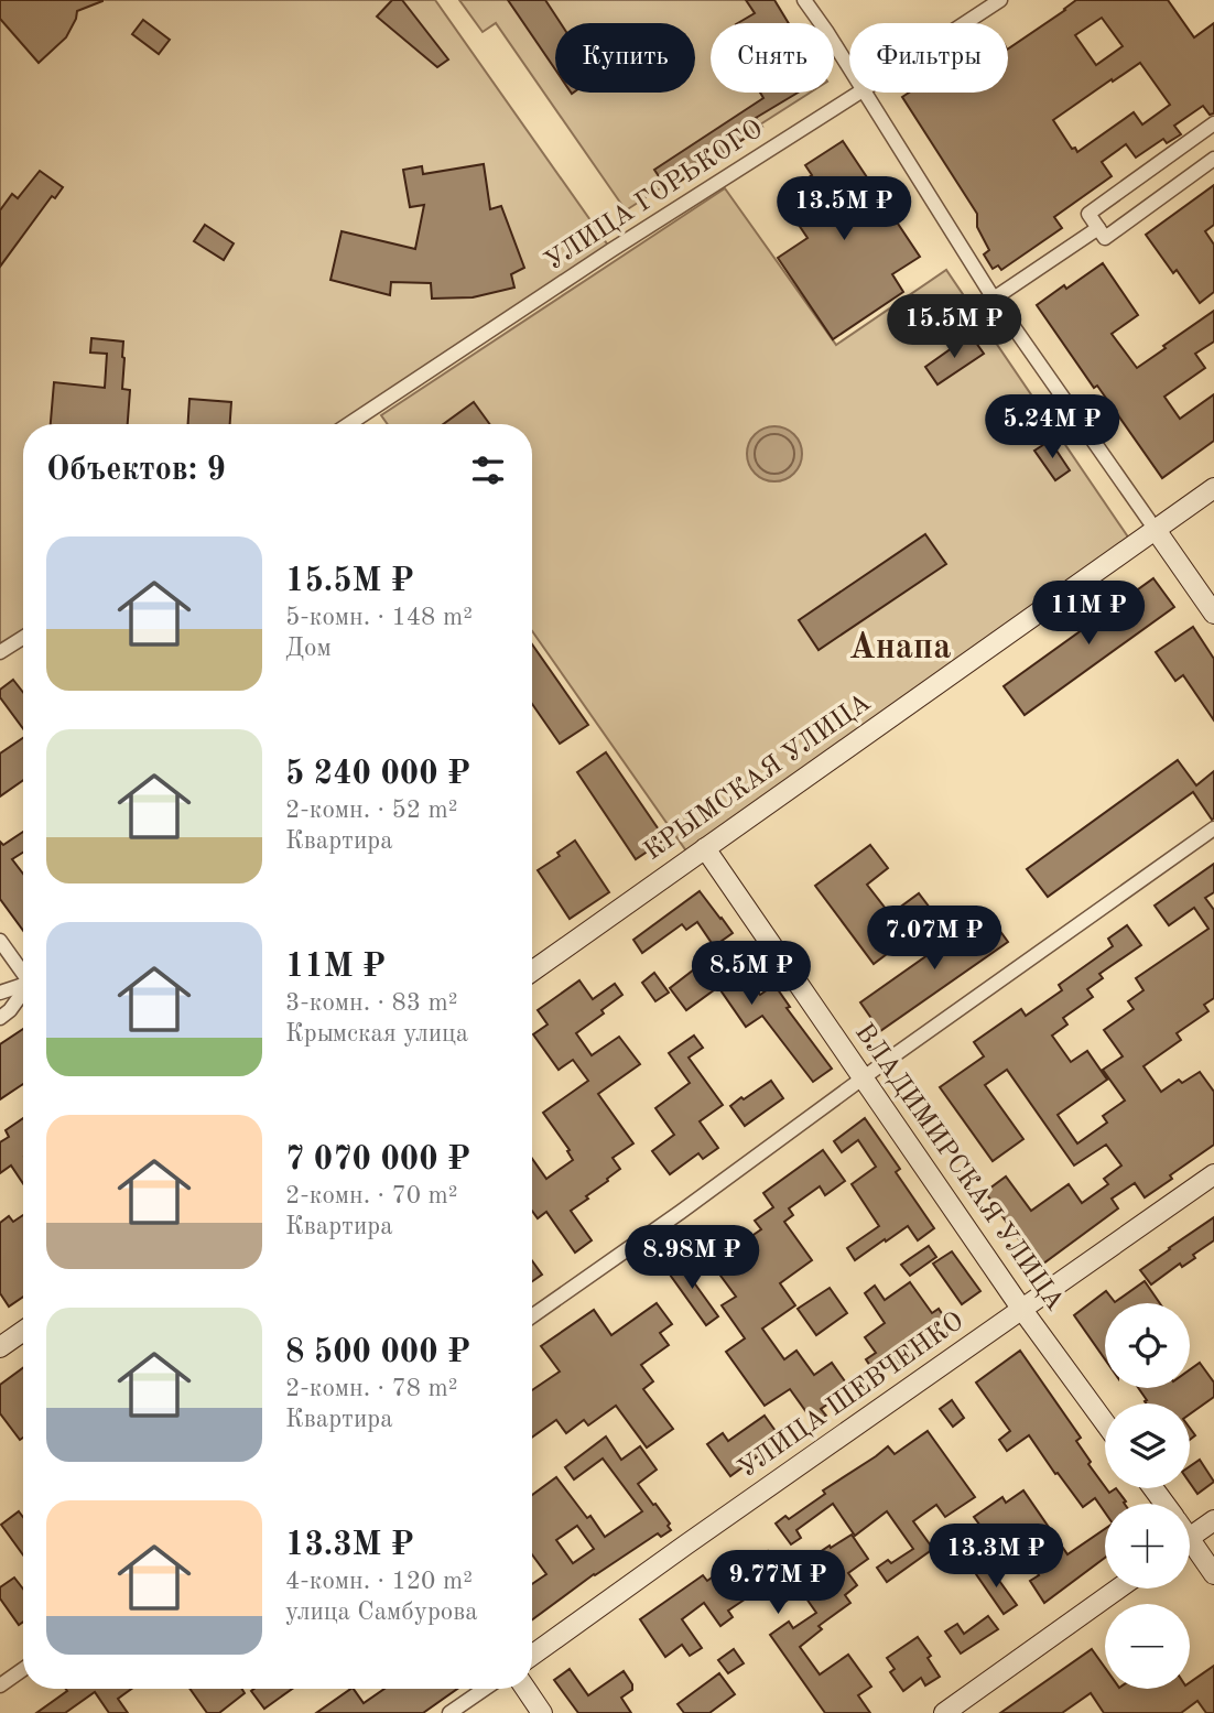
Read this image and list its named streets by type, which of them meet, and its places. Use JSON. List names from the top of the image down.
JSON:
{
  "streets": {
    "street": [
      "УЛИЦА ГОРЬКОГО",
      "КРЫМСКАЯ УЛИЦА",
      "ВЛАДИМИРСКАЯ УЛИЦА",
      "УЛИЦА ШЕВЧЕНКО"
    ]
  },
  "crossings": [
    ["КРЫМСКАЯ УЛИЦА", "ВЛАДИМИРСКАЯ УЛИЦА"],
    ["ВЛАДИМИРСКАЯ УЛИЦА", "УЛИЦА ШЕВЧЕНКО"]
  ],
  "districts": ["Анапа"],
  "page": {
    "chip": ["Купить", "Снять", "Фильтры"],
    "price": [
      "13.5M ₽",
      "15.5M ₽",
      "5.24M ₽",
      "11M ₽",
      "7.07M ₽",
      "8.5M ₽",
      "8.98M ₽",
      "13.3M ₽",
      "9.77M ₽"
    ],
    "heading": "Объектов: 9",
    "list": [
      {
        "name": "15.5M ₽",
        "note": "5-комн. · 148 m² · Дом"
      },
      {
        "name": "5 240 000 ₽",
        "note": "2-комн. · 52 m² · Квартира"
      },
      {
        "name": "11M ₽",
        "note": "3-комн. · 83 m² · Крымская улица"
      },
      {
        "name": "7 070 000 ₽",
        "note": "2-комн. · 70 m² · Квартира"
      },
      {
        "name": "8 500 000 ₽",
        "note": "2-комн. · 78 m² · Квартира"
      },
      {
        "name": "13.3M ₽",
        "note": "4-комн. · 120 m² · улица Самбурова"
      }
    ],
    "map_buttons": ["+", "−"]
  }
}
